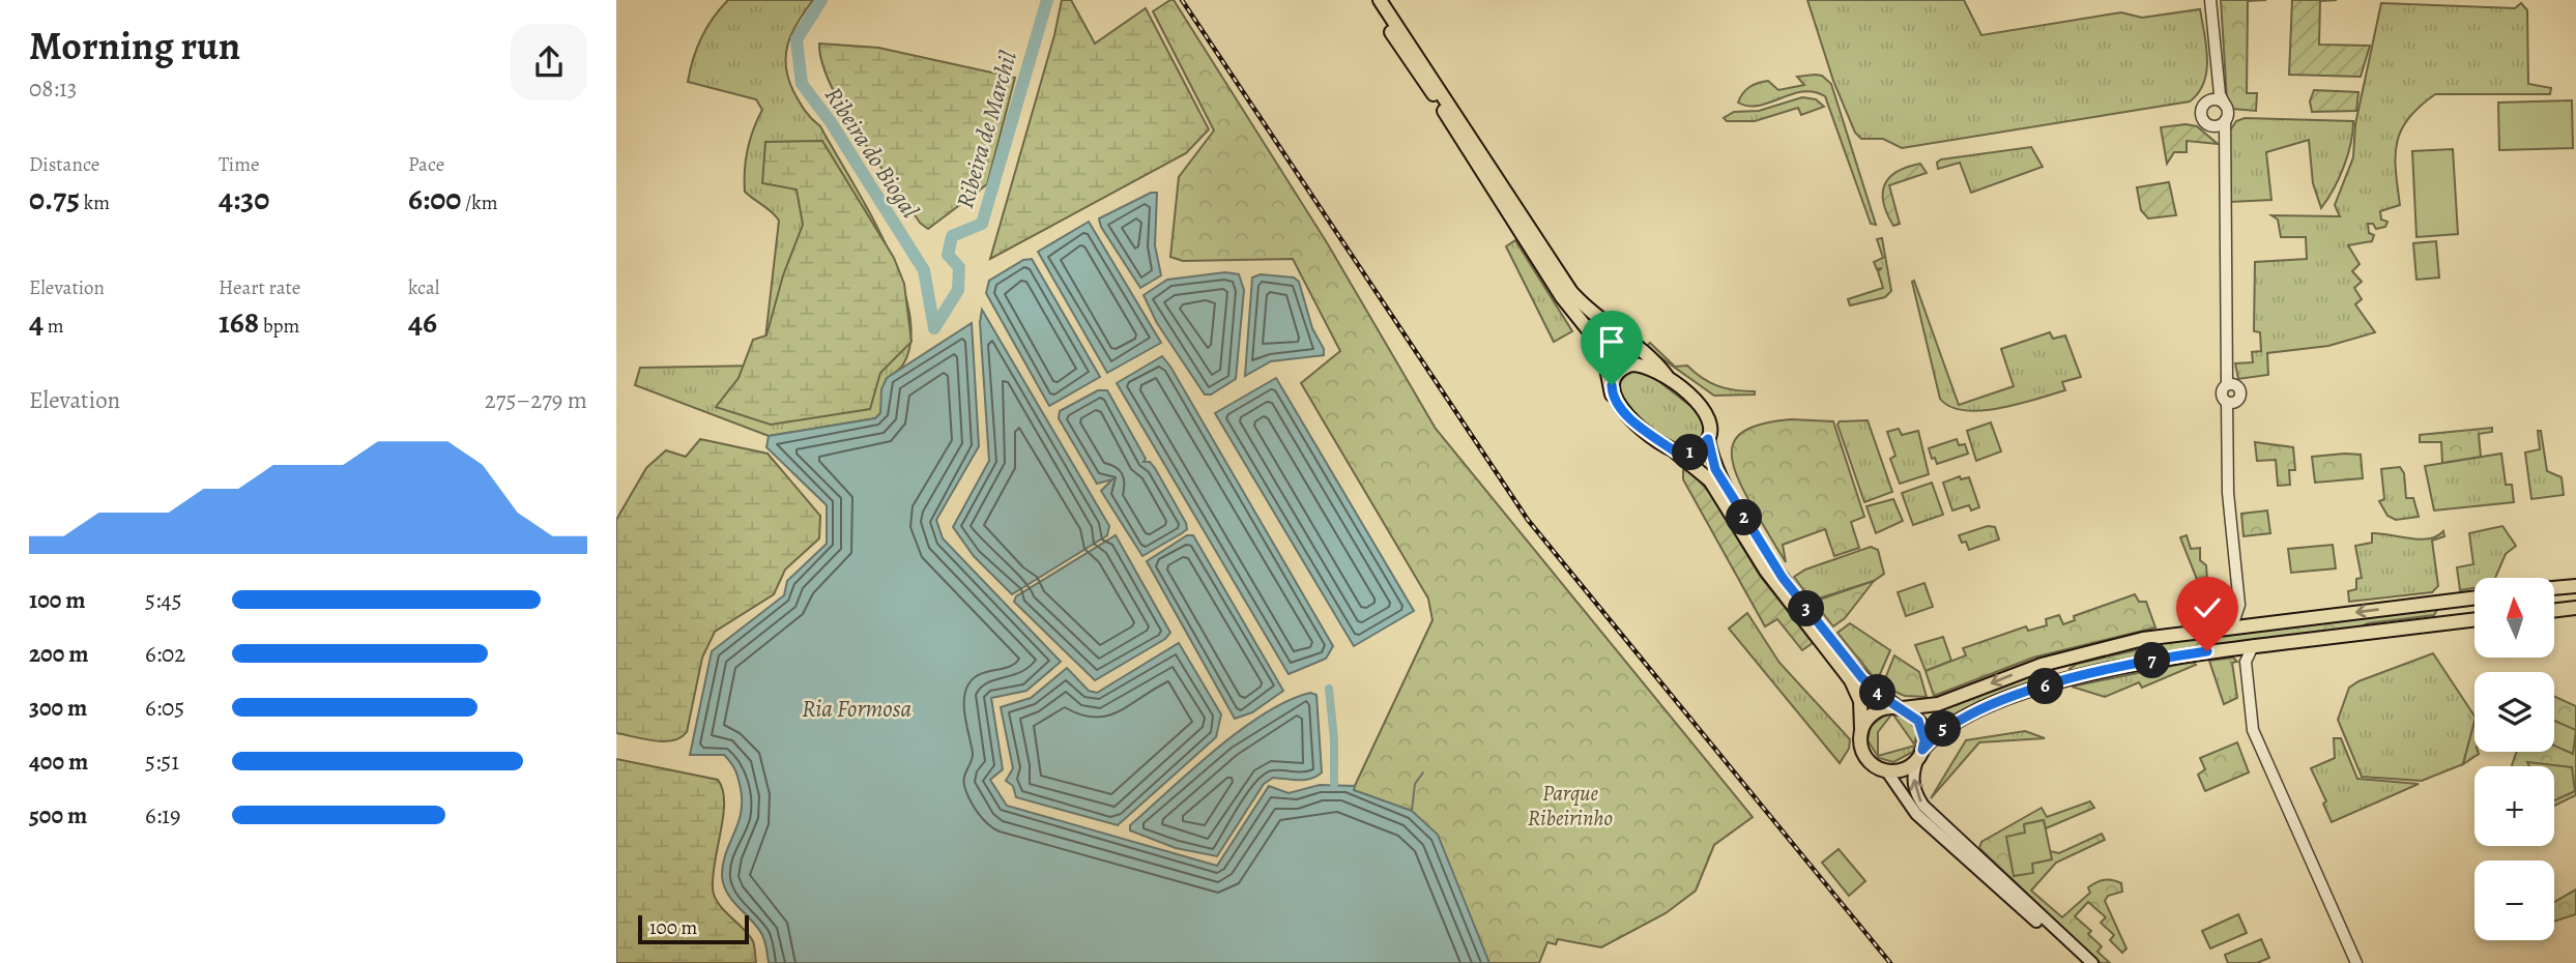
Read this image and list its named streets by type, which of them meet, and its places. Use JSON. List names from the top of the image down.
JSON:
{
  "water": ["Ribeira de Marchil", "Ribeira do Biogal", "Ria Formosa"],
  "parks": ["Parque Ribeirinho"],
  "scale_bar": "100 m",
  "north": "top",
  "page": {
    "heading": ["Morning run", "08:13"],
    "stats": [
      ["Distance", "0.75 km"],
      ["Time", "4:30"],
      ["Pace", "6:00 /km"],
      ["Elevation", "4 m"],
      ["Heart rate", "168 bpm"],
      ["kcal", "46"]
    ],
    "chart": ["Elevation", "275–279 m"],
    "pins": [
      "1",
      "2",
      "3",
      "7",
      "6",
      "4",
      "5"
    ],
    "list": [
      {
        "name": "100 m",
        "note": "5:45"
      },
      {
        "name": "200 m",
        "note": "6:02"
      },
      {
        "name": "300 m",
        "note": "6:05"
      },
      {
        "name": "400 m",
        "note": "5:51"
      },
      {
        "name": "500 m",
        "note": "6:19"
      }
    ],
    "map_buttons": ["+", "−"],
    "scale": "100 m"
  }
}
